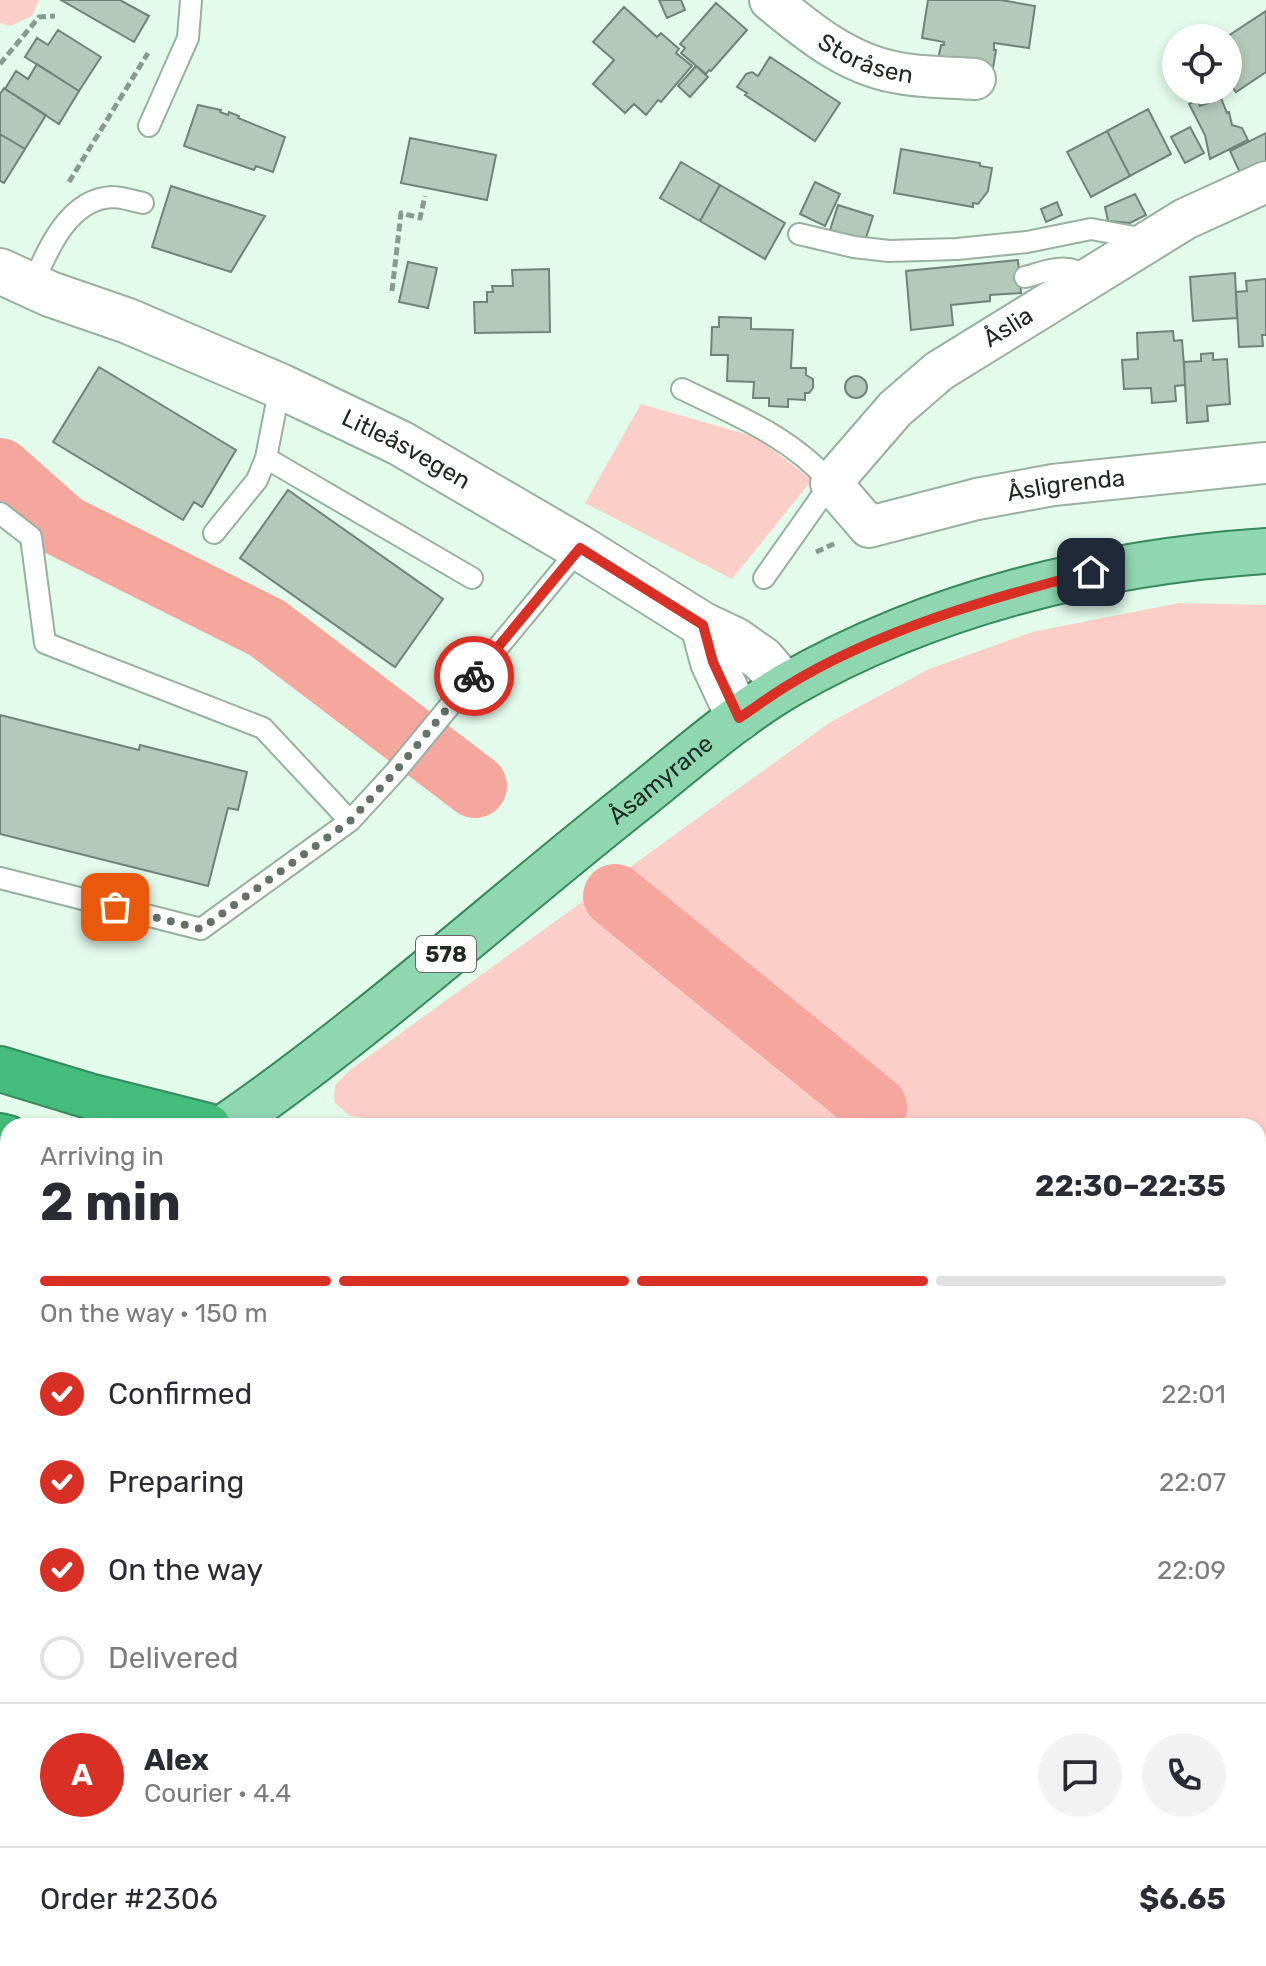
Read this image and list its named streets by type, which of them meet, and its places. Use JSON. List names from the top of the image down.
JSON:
{
  "streets": {
    "main road": ["Åsamyrane", "578"],
    "street": [
      "Storåsen",
      "Åslia",
      "Litleåsvegen",
      "Åsligrenda"
    ]
  },
  "crossings": [
    ["Åslia", "Åsligrenda"],
    ["Litleåsvegen", "Åsamyrane"]
  ],
  "page": {
    "heading": ["2 min", "Arriving in", "22:30–22:35"],
    "panel": [
      "Alex",
      "Courier · 4.4",
      "Order #2306",
      "$6.65"
    ],
    "bar": "On the way · 150 m",
    "list": [
      ["Confirmed", "22:01"],
      ["Preparing", "22:07"],
      ["On the way", "22:09"],
      "Delivered"
    ],
    "round": "A"
  }
}
